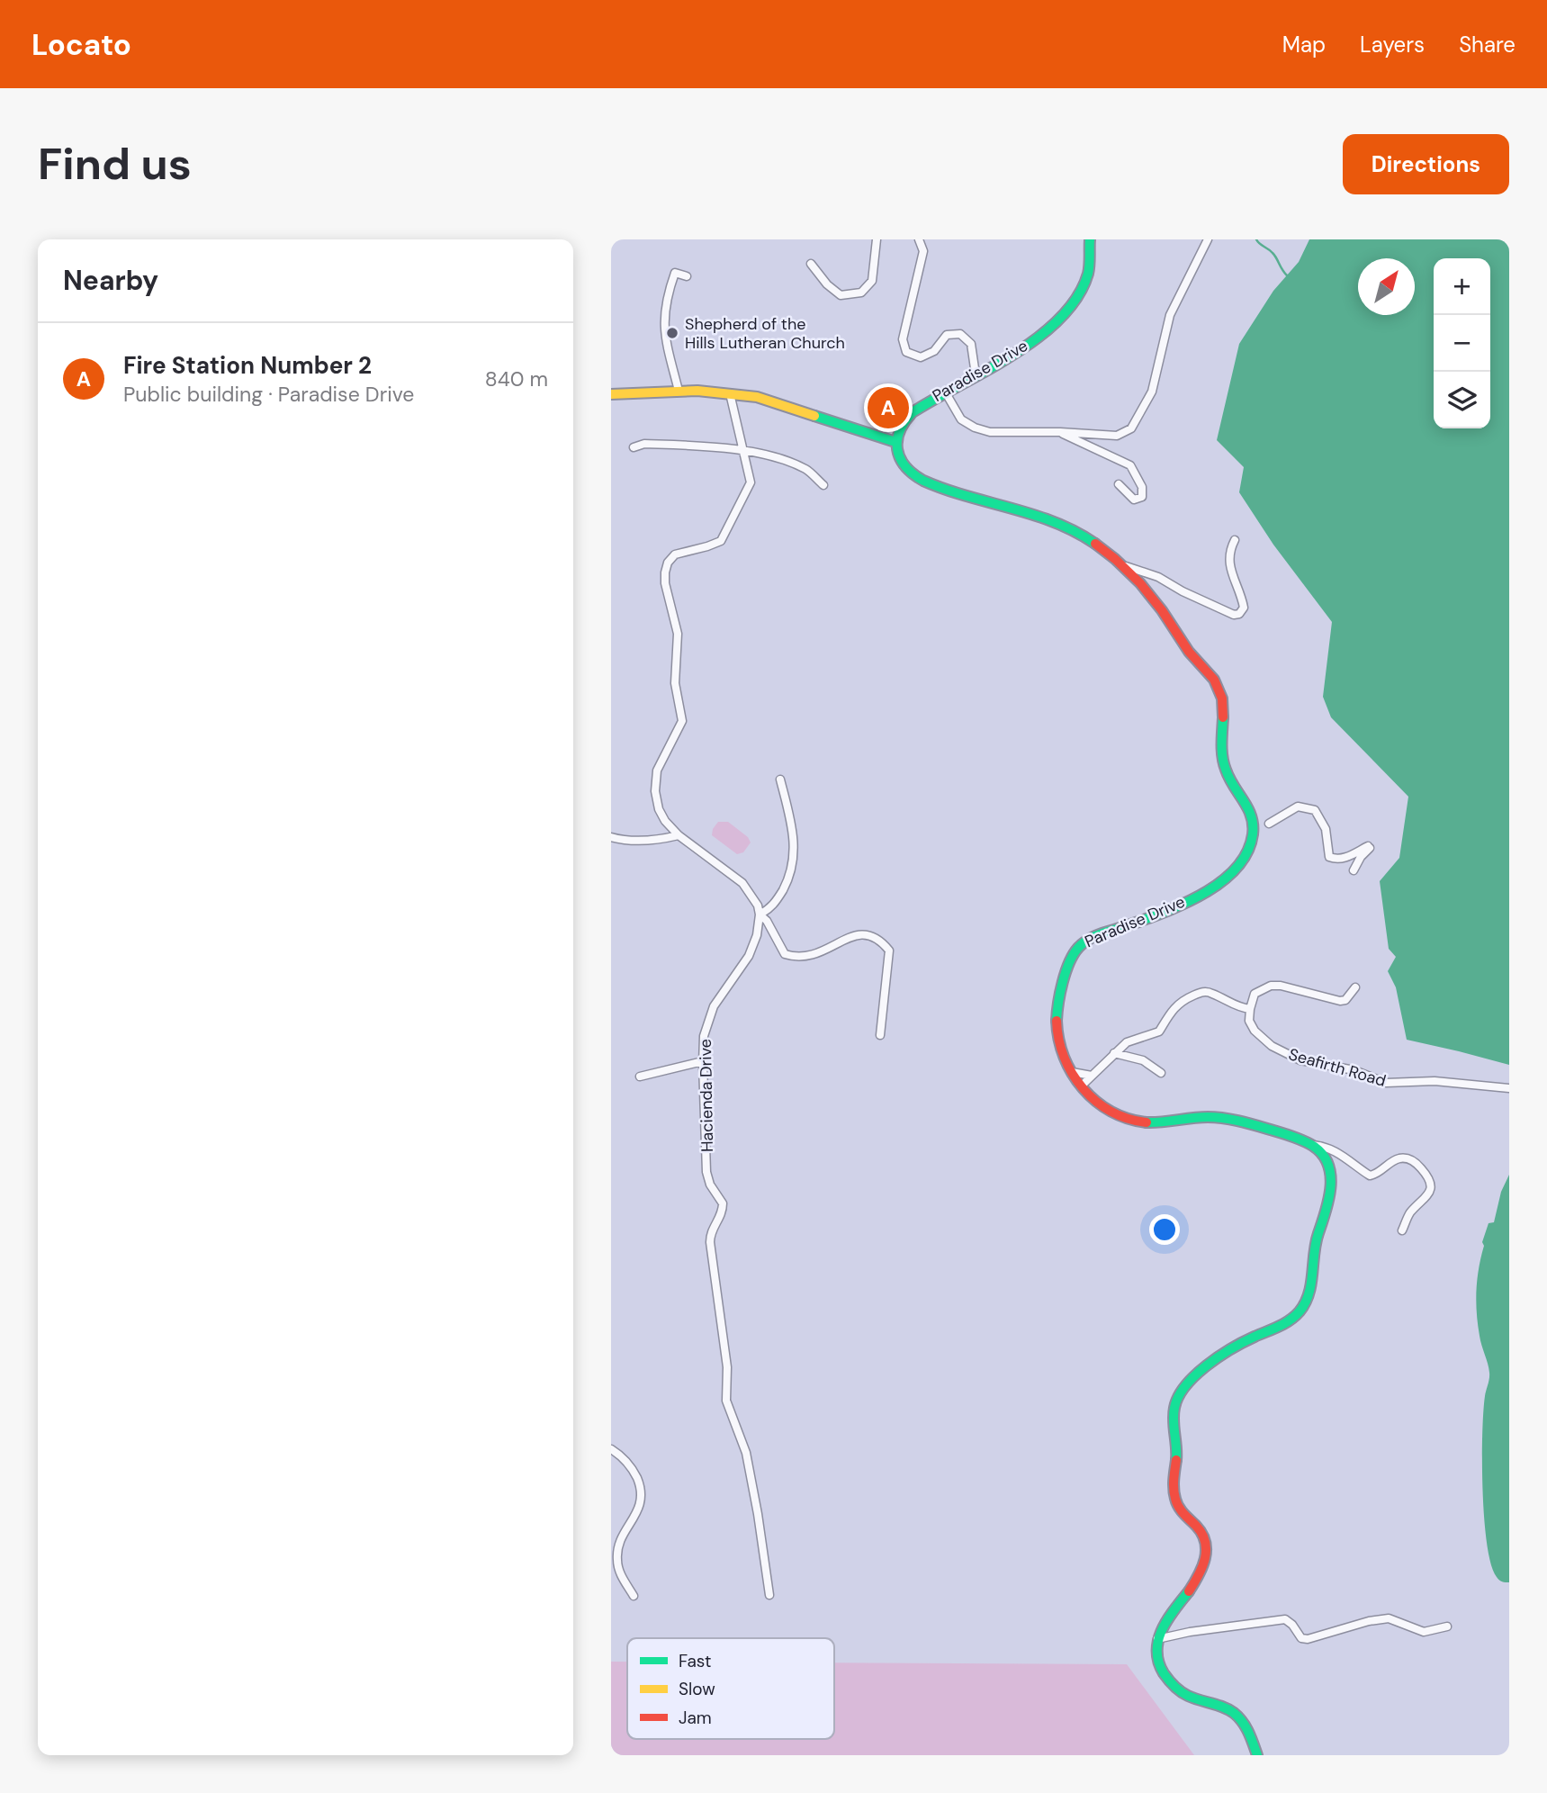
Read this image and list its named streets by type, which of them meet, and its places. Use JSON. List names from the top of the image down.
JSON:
{
  "streets": {
    "street": ["Paradise Drive", "Seafirth Road", "Hacienda Drive"]
  },
  "places": ["Shepherd of the Hills Lutheran Church"],
  "legend": ["Fast", "Slow", "Jam"],
  "north": "top right",
  "page": {
    "header": "Locato",
    "nav": ["Map", "Layers", "Share"],
    "buttons": "Directions",
    "title": "Find us",
    "heading": "Nearby",
    "map_buttons": ["+", "−"],
    "list": [
      {
        "mark": "A",
        "name": "Fire Station Number 2",
        "note": "Public building · Paradise Drive",
        "value": "840 m"
      }
    ],
    "pins": "A"
  }
}
